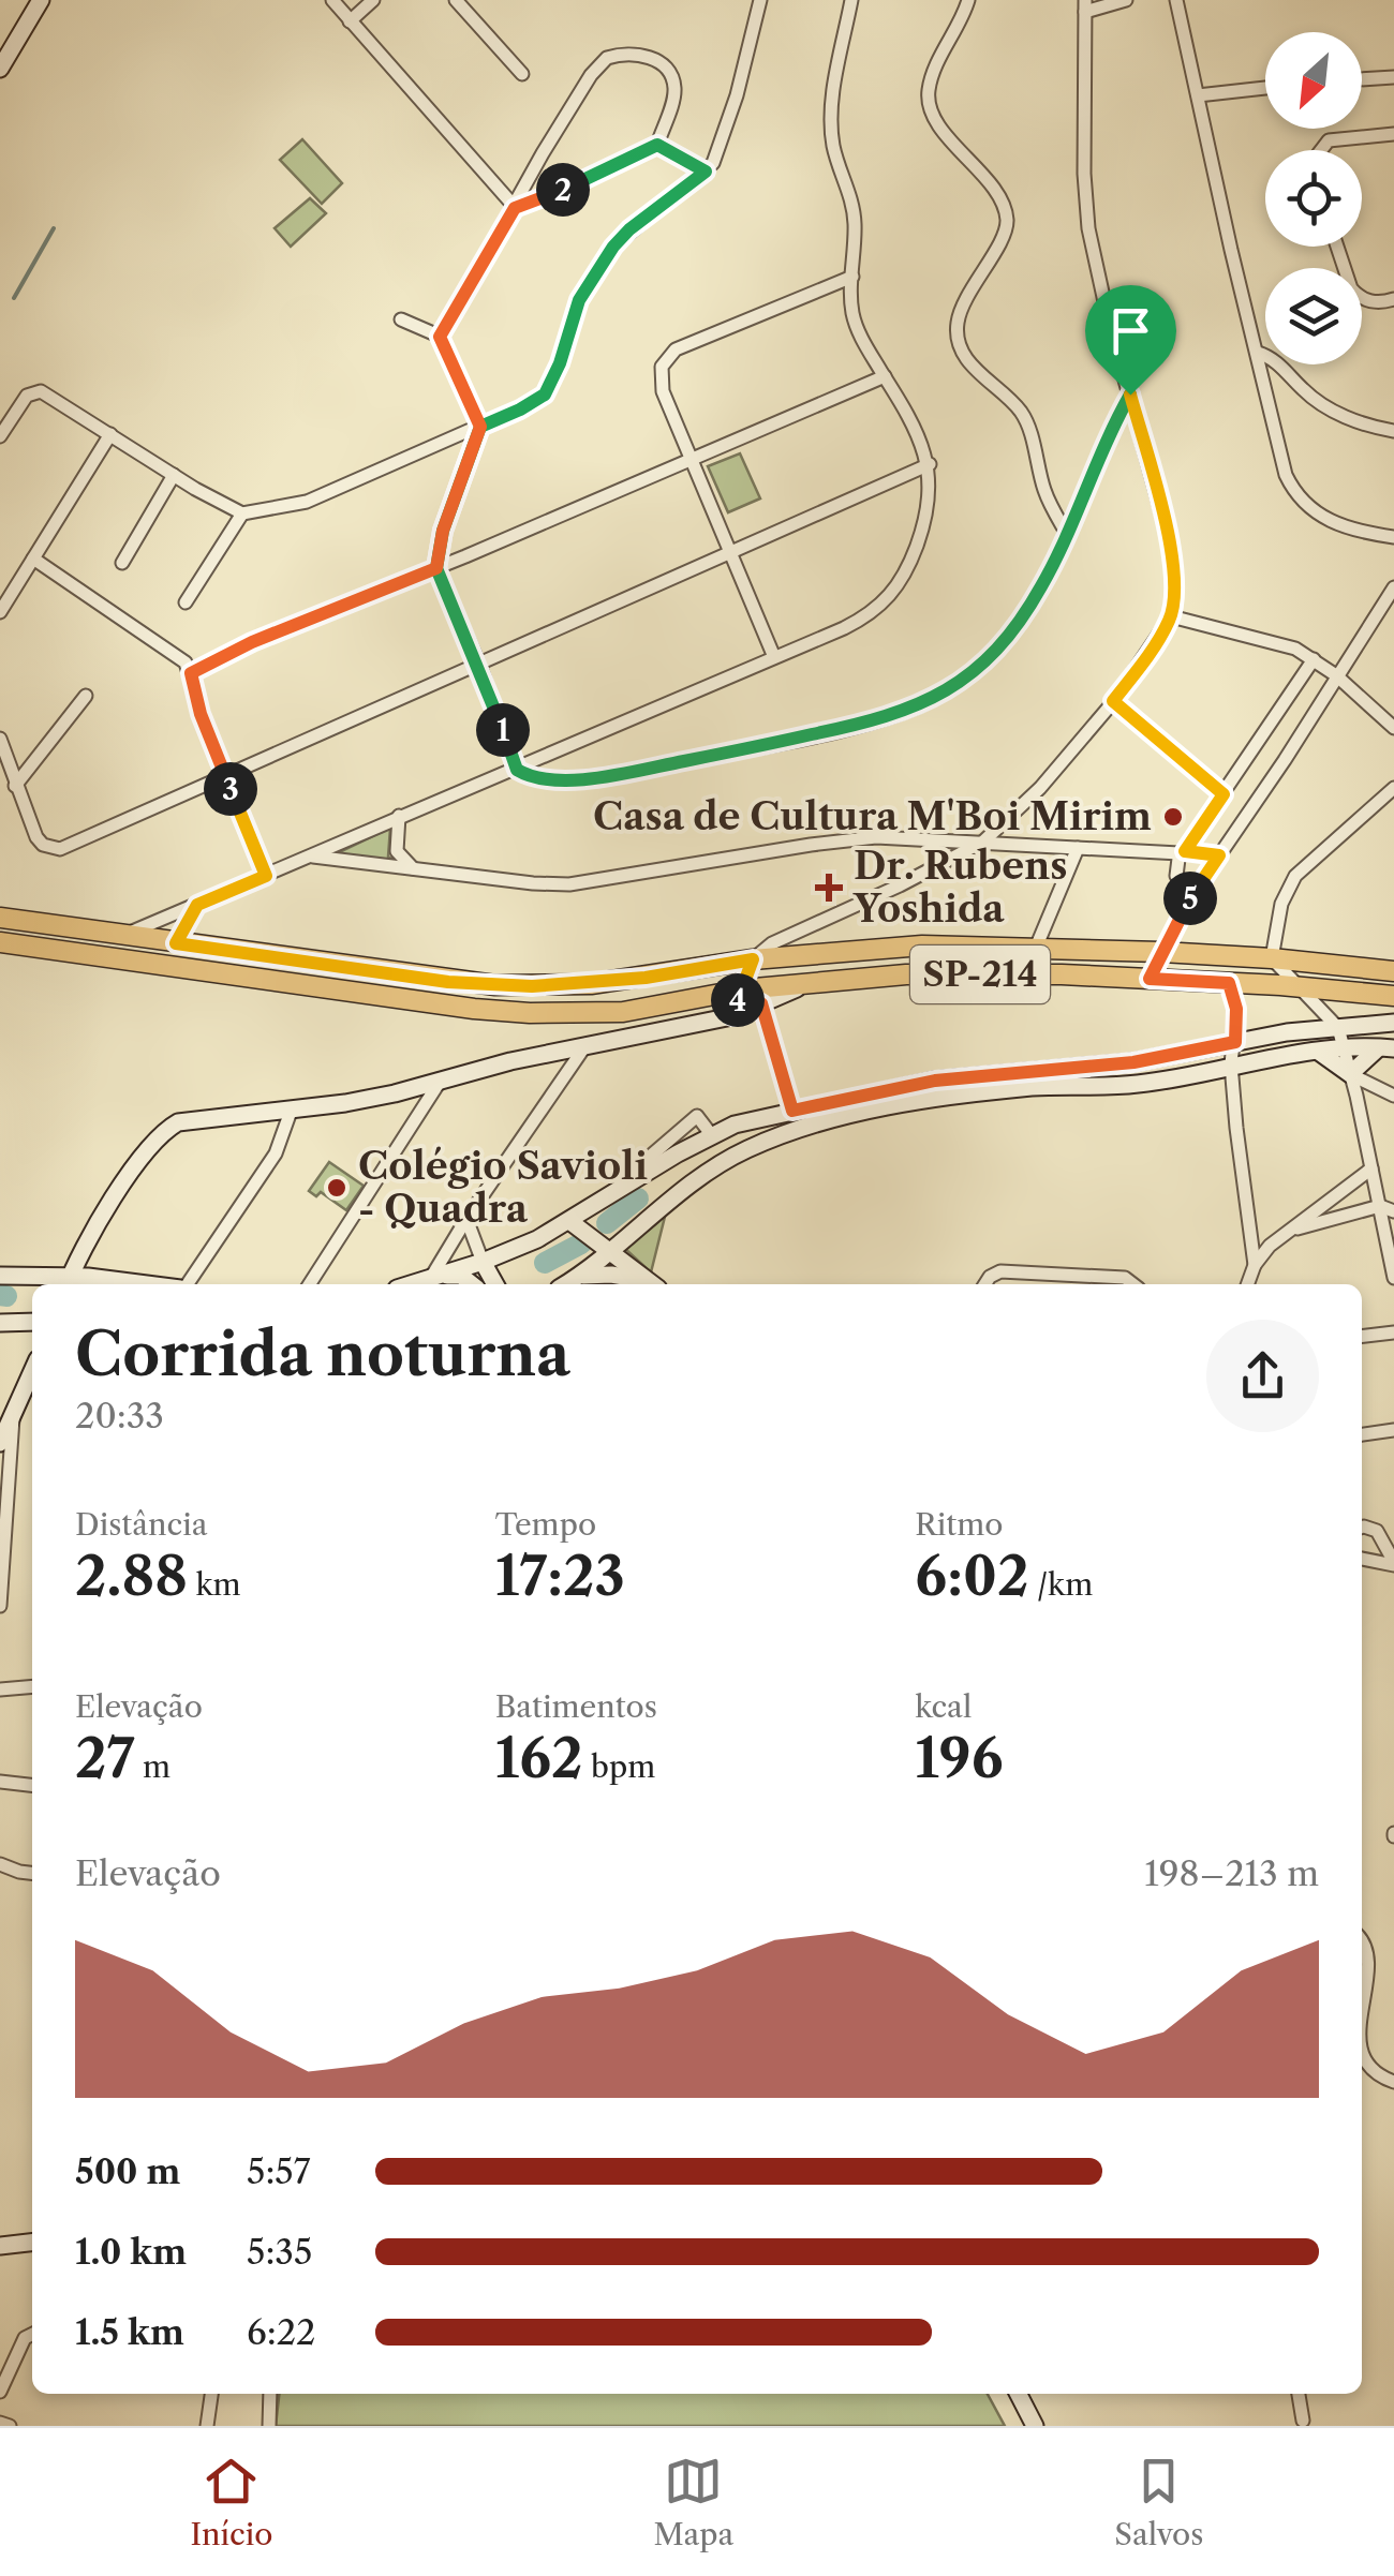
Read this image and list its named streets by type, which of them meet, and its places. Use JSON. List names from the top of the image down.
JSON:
{
  "streets": {
    "main road": ["SP-214"]
  },
  "places": {
    "other": ["Casa de Cultura M'Boi Mirim", "Colégio Savioli - Quadra"],
    "health": ["Dr. Rubens Yoshida"]
  },
  "north": "bottom left",
  "page": {
    "pins": [
      "2",
      "1",
      "3",
      "5",
      "4"
    ],
    "heading": ["Corrida noturna", "20:33"],
    "stats": [
      ["Distância", "2.88 km"],
      ["Tempo", "17:23"],
      ["Ritmo", "6:02 /km"],
      ["Elevação", "27 m"],
      ["Batimentos", "162 bpm"],
      ["kcal", "196"]
    ],
    "chart": ["Elevação", "198–213 m"],
    "list": [
      {
        "name": "500 m",
        "note": "5:57"
      },
      {
        "name": "1.0 km",
        "note": "5:35"
      },
      {
        "name": "1.5 km",
        "note": "6:22"
      }
    ],
    "tabs": ["Início", "Mapa", "Salvos"]
  }
}
